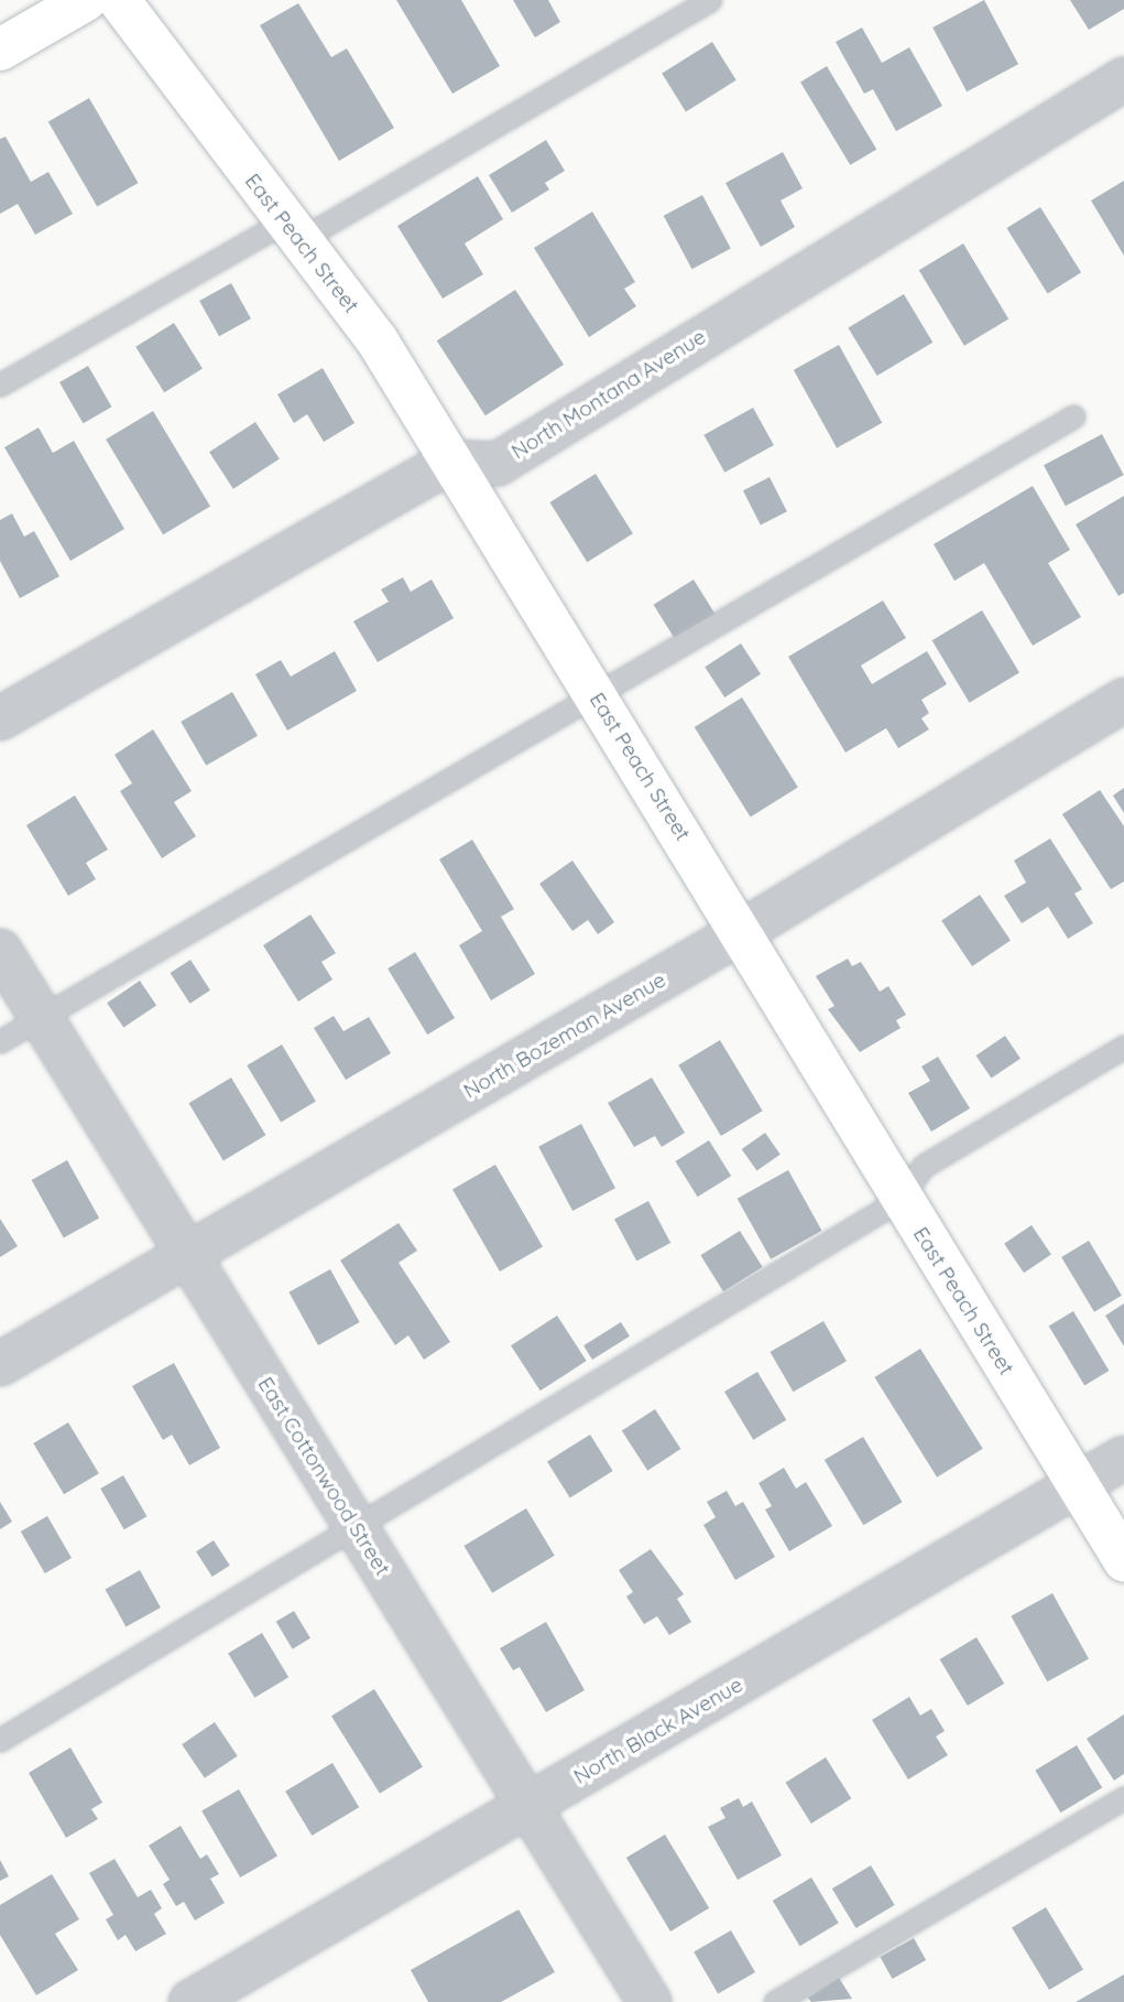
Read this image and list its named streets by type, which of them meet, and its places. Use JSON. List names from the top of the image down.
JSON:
{
  "streets": {
    "main road": ["East Peach Street"],
    "street": [
      "North Montana Avenue",
      "North Bozeman Avenue",
      "East Cottonwood Street",
      "North Black Avenue"
    ]
  },
  "crossings": [
    ["East Peach Street", "North Montana Avenue"],
    ["East Peach Street", "North Bozeman Avenue"],
    ["East Peach Street", "North Black Avenue"],
    ["North Bozeman Avenue", "East Cottonwood Street"],
    ["East Cottonwood Street", "North Black Avenue"]
  ]
}
